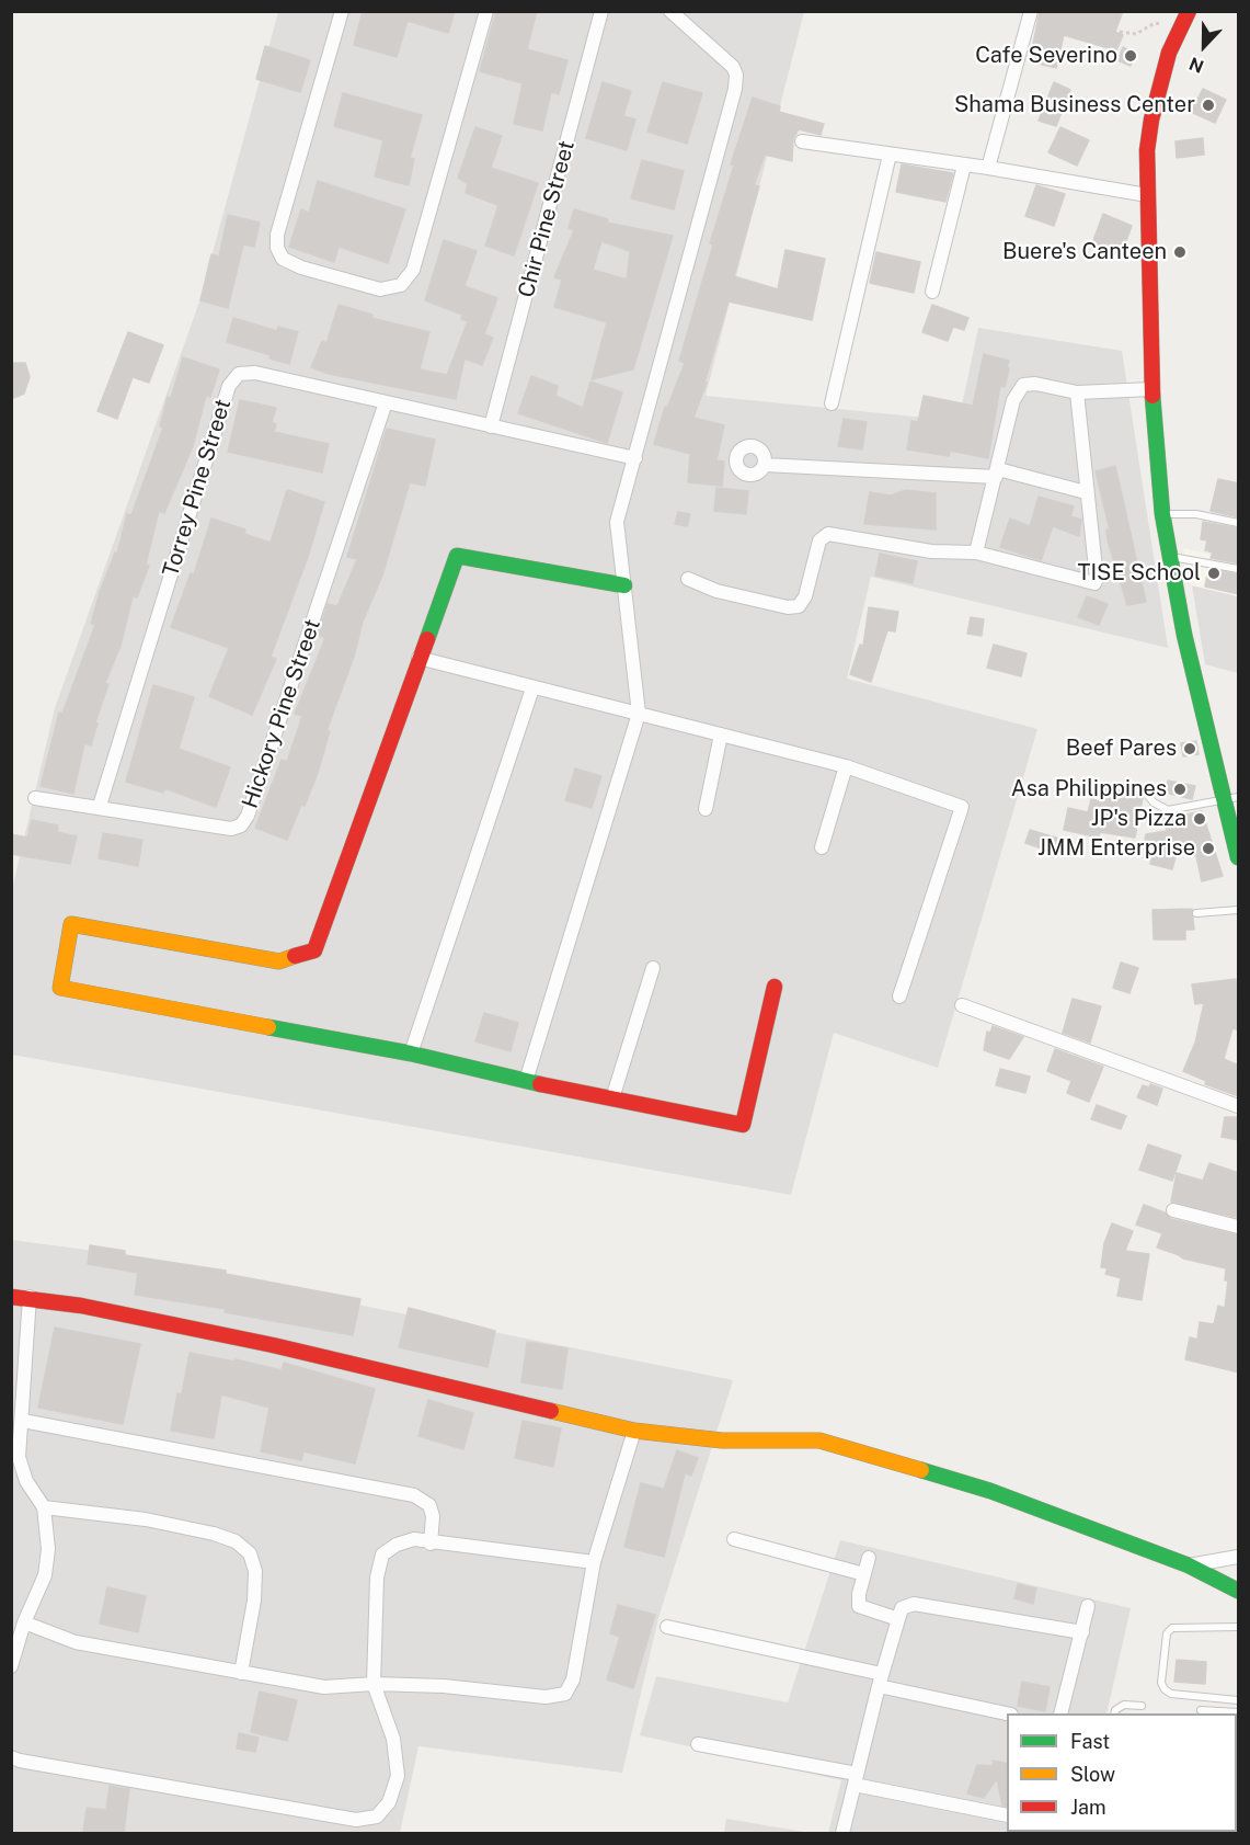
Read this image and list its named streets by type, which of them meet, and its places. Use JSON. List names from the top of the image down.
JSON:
{
  "streets": {
    "street": ["Chir Pine Street", "Torrey Pine Street", "Hickory Pine Street"]
  },
  "crossings": [
    ["Chir Pine Street", "Torrey Pine Street"],
    ["Torrey Pine Street", "Hickory Pine Street"]
  ],
  "places": [
    "Cafe Severino",
    "Shama Business Center",
    "Buere's Canteen",
    "TISE School",
    "Beef Pares",
    "Asa Philippines",
    "JP's Pizza",
    "JMM Enterprise"
  ],
  "legend": ["Fast", "Slow", "Jam"],
  "north": "bottom"
}
